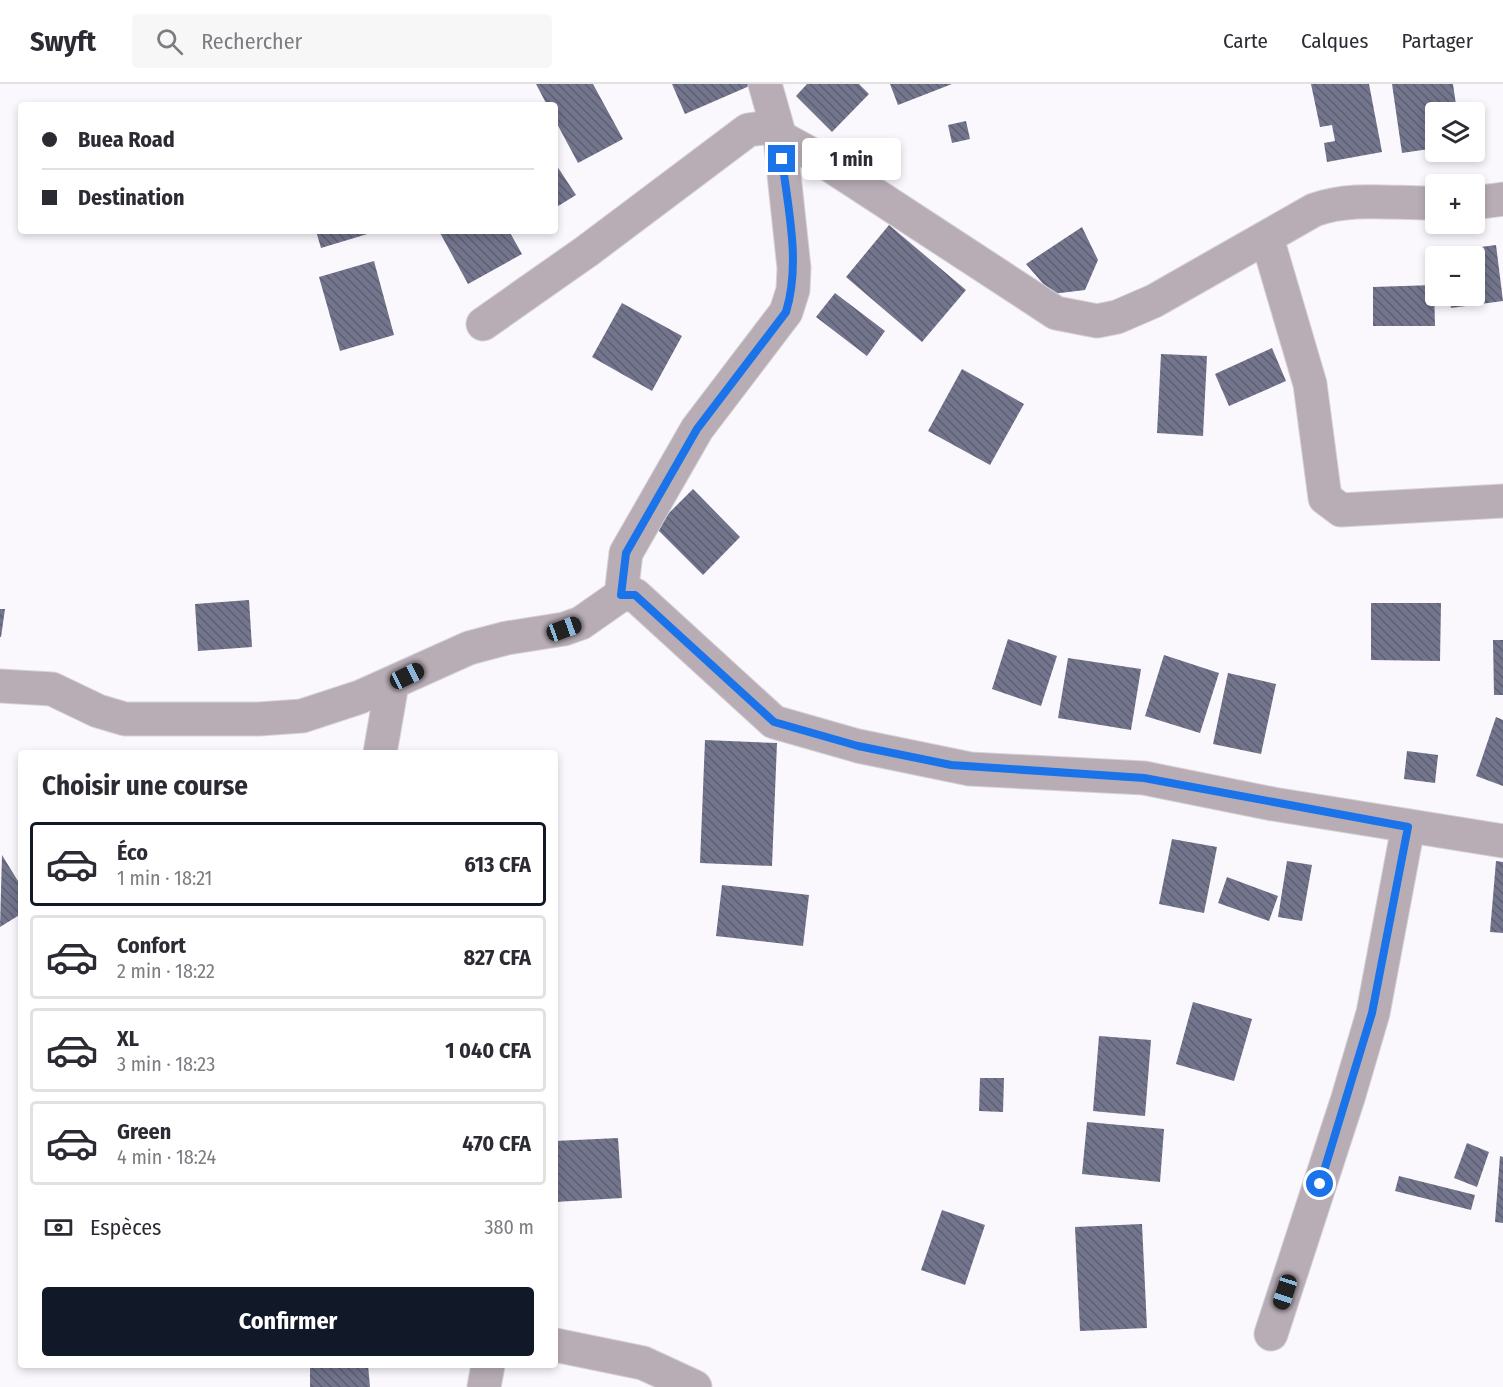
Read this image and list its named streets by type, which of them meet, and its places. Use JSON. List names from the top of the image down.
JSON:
{
  "page": {
    "header": "Swyft",
    "search": "Rechercher",
    "nav": ["Carte", "Calques", "Partager"],
    "map_buttons": ["+", "−"],
    "banner": ["Buea Road", "Destination"],
    "bubble": "1 min",
    "heading": "Choisir une course",
    "list": [
      {
        "name": "Éco",
        "note": "1 min · 18:21",
        "value": "613 CFA"
      },
      {
        "name": "Confort",
        "note": "2 min · 18:22",
        "value": "827 CFA"
      },
      {
        "name": "XL",
        "note": "3 min · 18:23",
        "value": "1 040 CFA"
      },
      {
        "name": "Green",
        "note": "4 min · 18:24",
        "value": "470 CFA"
      }
    ],
    "pay": ["Espèces", "380 m"],
    "buttons": "Confirmer"
  }
}
